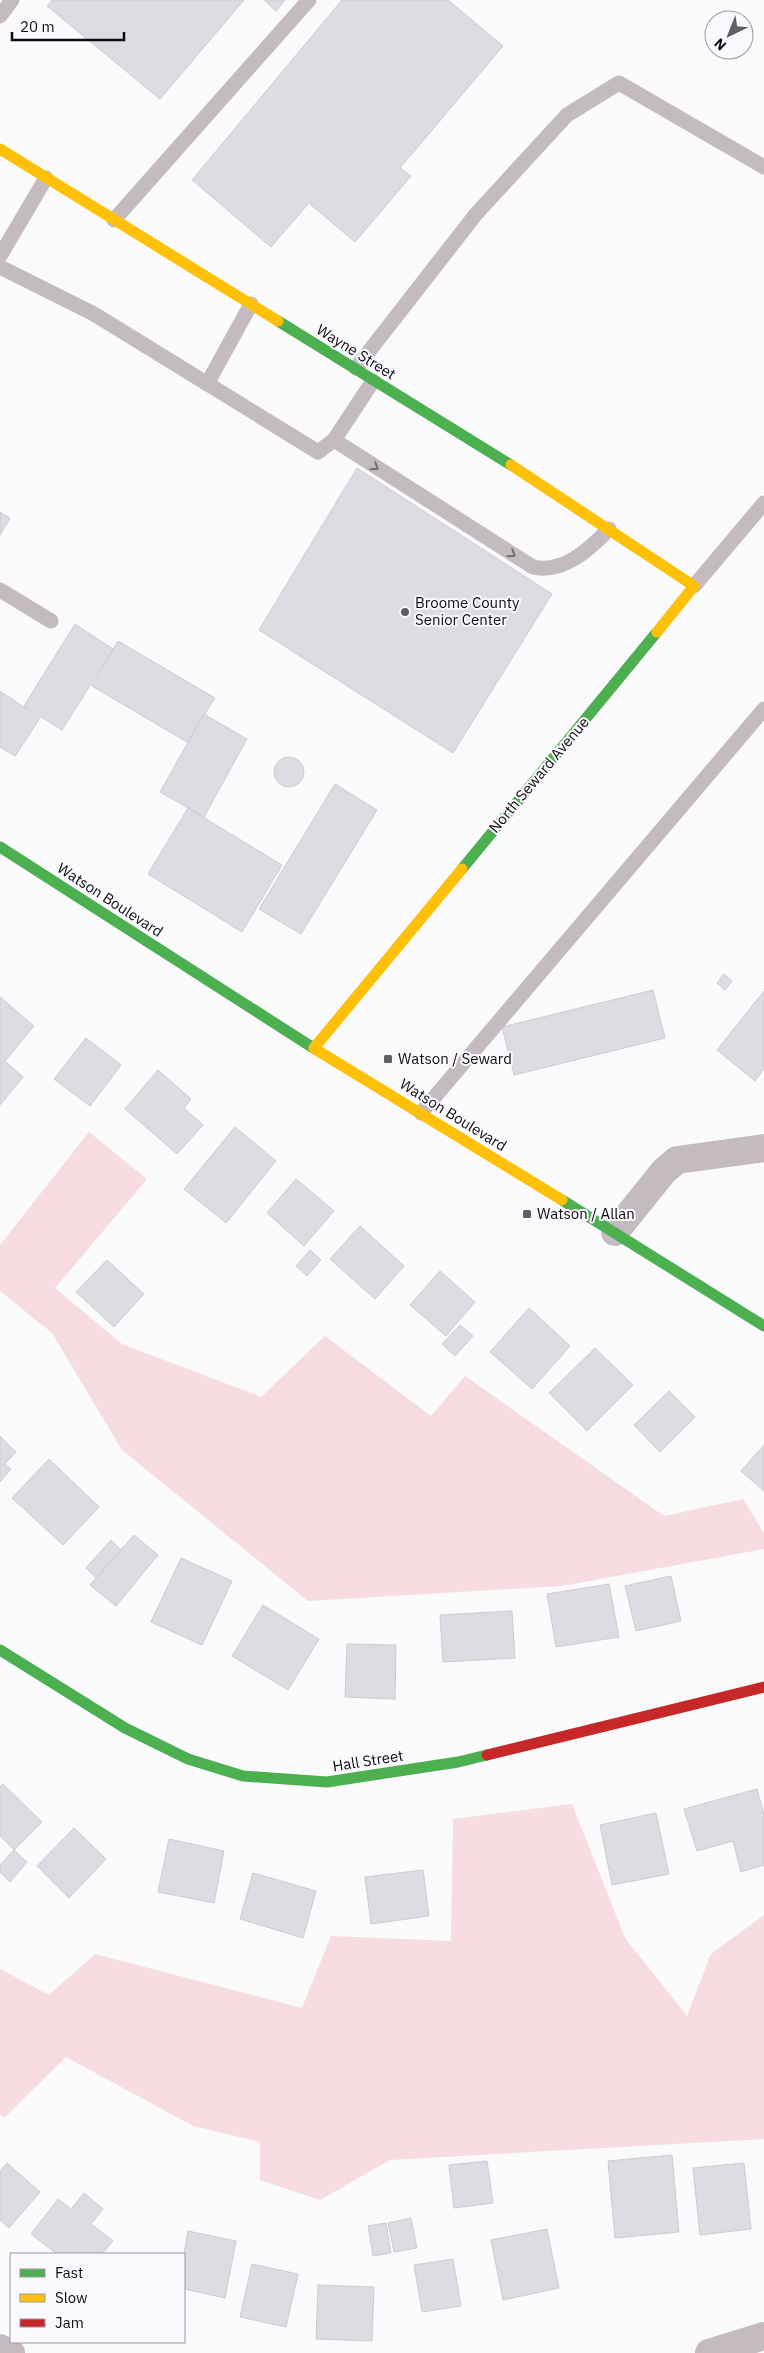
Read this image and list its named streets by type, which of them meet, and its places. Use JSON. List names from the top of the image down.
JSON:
{
  "streets": {
    "street": [
      "Wayne Street",
      "North Seward Avenue",
      "Watson Boulevard",
      "Hall Street"
    ]
  },
  "crossings": [
    ["Wayne Street", "North Seward Avenue"],
    ["North Seward Avenue", "Watson Boulevard"]
  ],
  "places": {
    "other": ["Broome County Senior Center"],
    "transit": ["Watson / Seward", "Watson / Allan"]
  },
  "legend": ["Fast", "Slow", "Jam"],
  "scale_bar": "20 m",
  "north": "bottom left"
}
